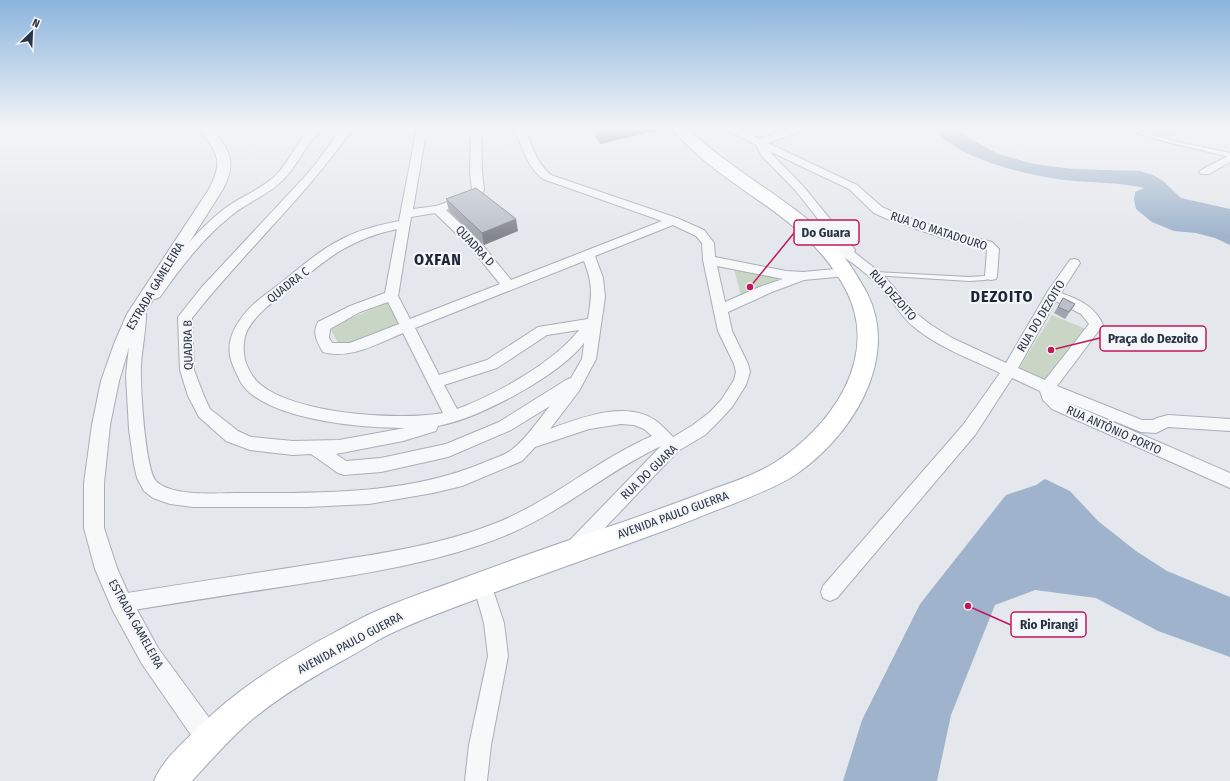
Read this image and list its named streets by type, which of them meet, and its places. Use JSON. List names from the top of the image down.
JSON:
{
  "streets": {
    "main road": ["AVENIDA PAULO GUERRA"],
    "street": [
      "RUA DO MATADOURO",
      "QUADRA D",
      "QUADRA C",
      "ESTRADA GAMELEIRA",
      "RUA DEZOITO",
      "RUA DO DEZOITO",
      "QUADRA B",
      "RUA ANTÔNIO PORTO",
      "RUA DO GUARA"
    ]
  },
  "crossings": [
    ["QUADRA D", "QUADRA C"],
    ["QUADRA C", "QUADRA B"],
    ["ESTRADA GAMELEIRA", "AVENIDA PAULO GUERRA"],
    ["RUA DEZOITO", "RUA DO DEZOITO"],
    ["RUA DEZOITO", "AVENIDA PAULO GUERRA"],
    ["RUA DO GUARA", "AVENIDA PAULO GUERRA"]
  ],
  "districts": ["OXFAN", "DEZOITO"],
  "places": ["Do Guara", "Praça do Dezoito", "Rio Pirangi"],
  "north": "top right"
}
